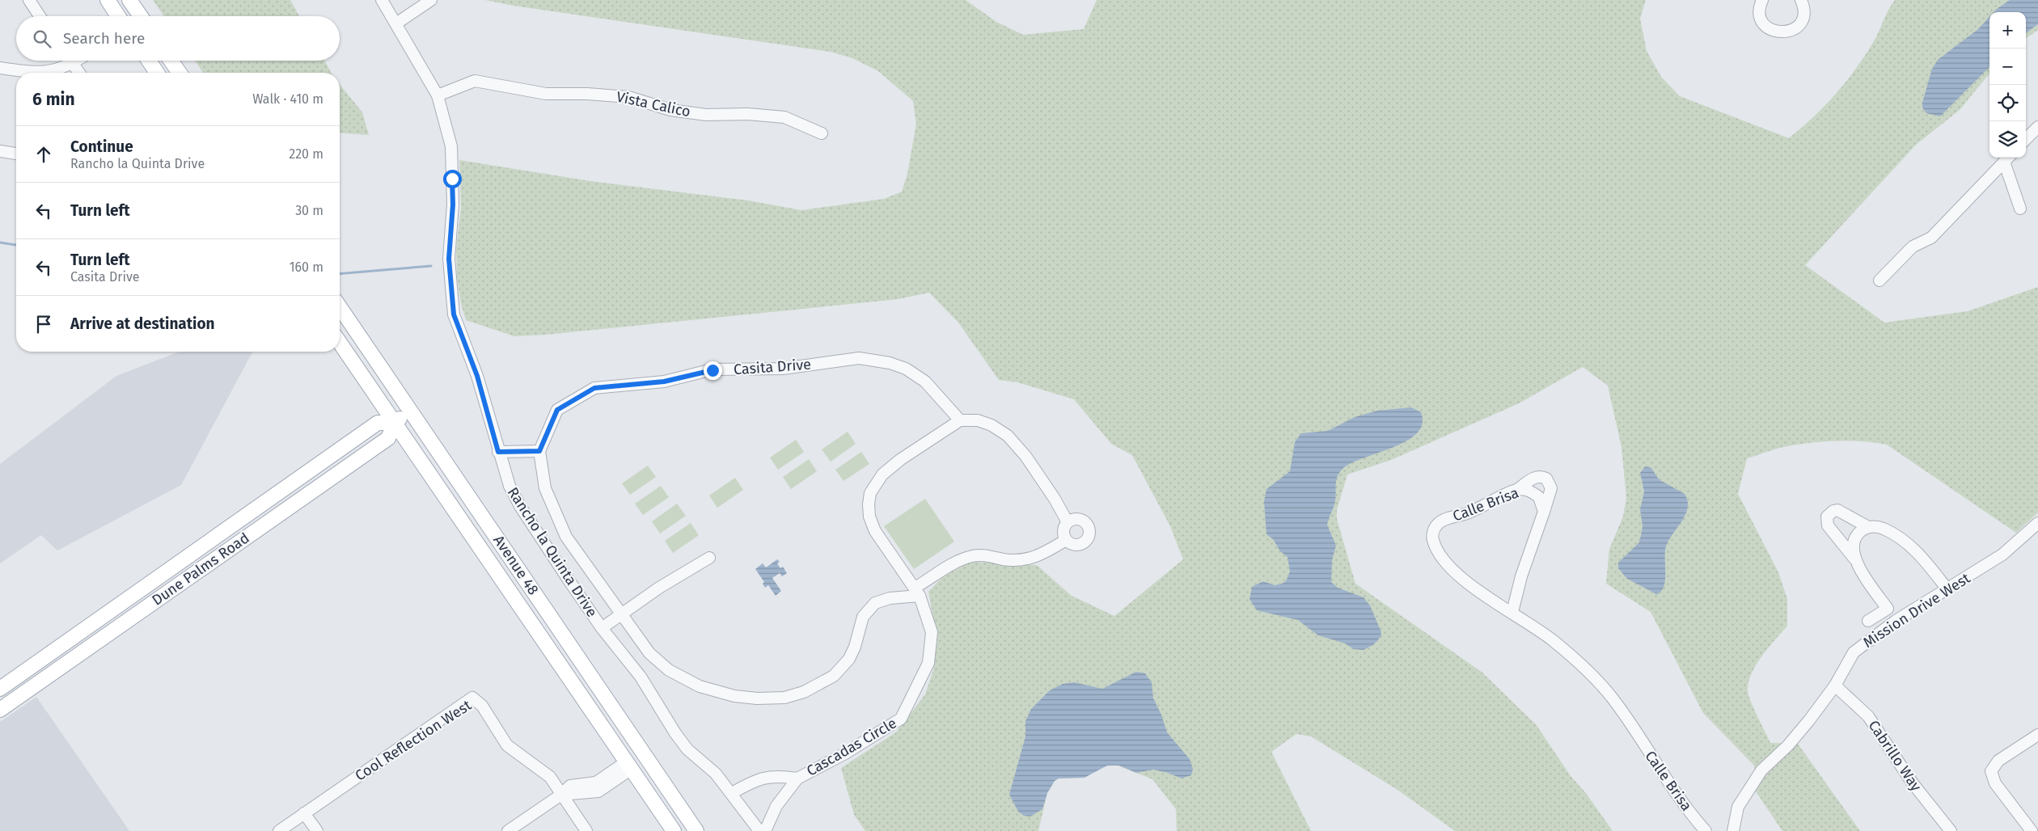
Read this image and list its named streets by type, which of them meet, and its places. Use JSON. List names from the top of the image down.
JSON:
{
  "streets": {
    "main road": ["Avenue 48", "Dune Palms Road"],
    "street": [
      "Vista Calico",
      "Casita Drive",
      "Calle Brisa",
      "Rancho la Quinta Drive",
      "Mission Drive West",
      "Cool Reflection West",
      "Cascadas Circle",
      "Cabrillo Way"
    ]
  },
  "crossings": [
    ["Vista Calico", "Rancho la Quinta Drive"],
    ["Casita Drive", "Cascadas Circle"],
    ["Avenue 48", "Dune Palms Road"],
    ["Mission Drive West", "Cabrillo Way"]
  ],
  "page": {
    "map_buttons": ["+", "−"],
    "search": "Search here",
    "heading": ["6 min", "Walk · 410 m"],
    "list": [
      ["Continue", "Rancho la Quinta Drive", "220 m"],
      ["Turn left", "30 m"],
      ["Turn left", "Casita Drive", "160 m"],
      "Arrive at destination"
    ]
  }
}
